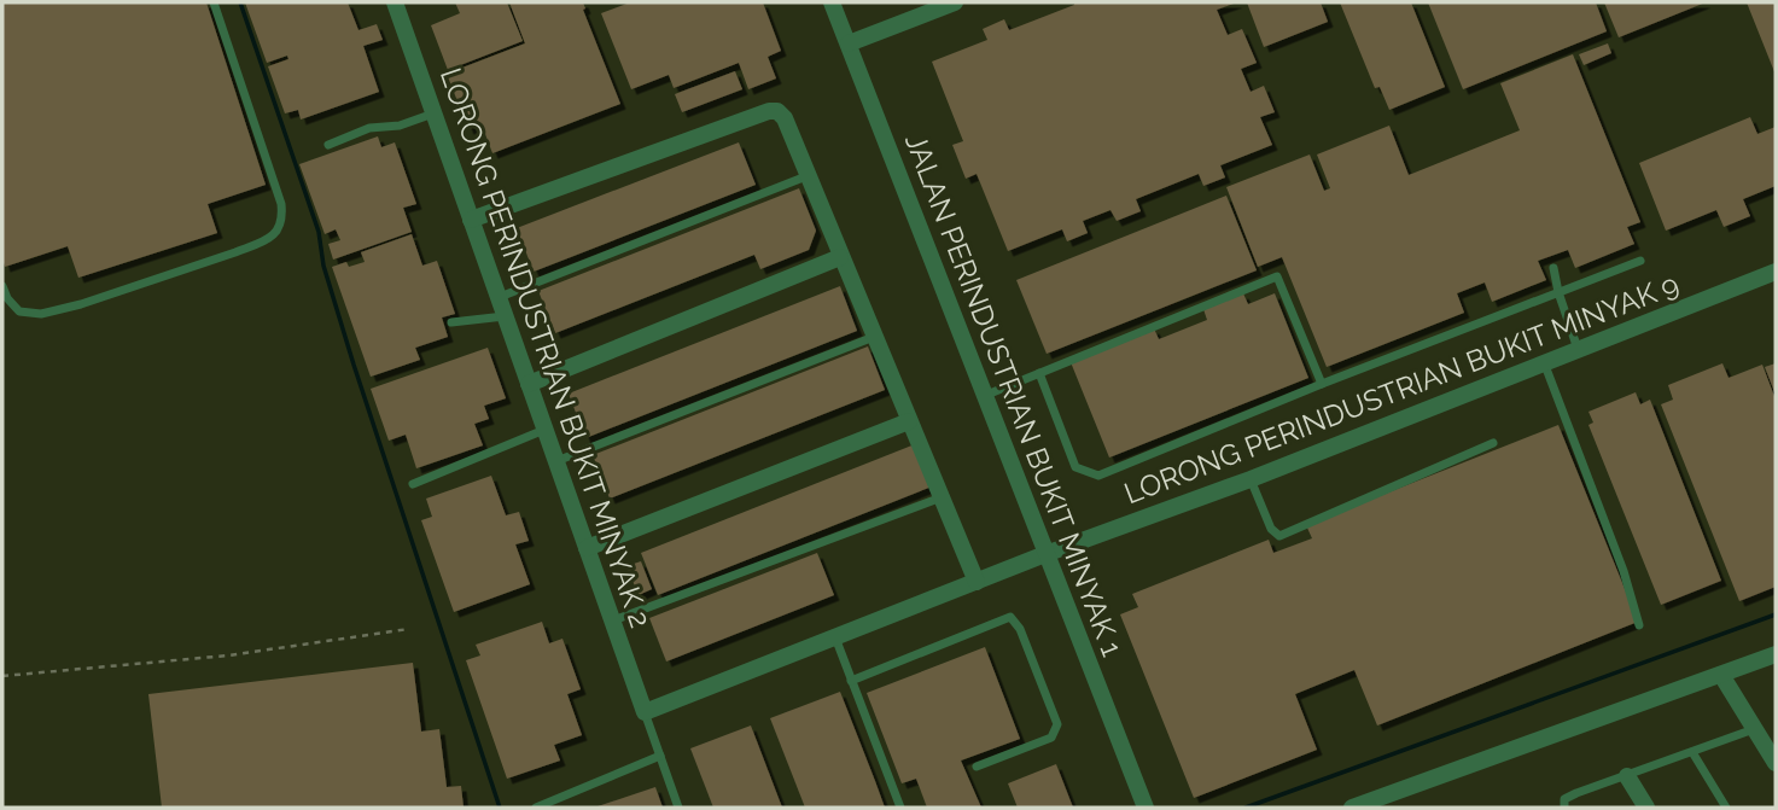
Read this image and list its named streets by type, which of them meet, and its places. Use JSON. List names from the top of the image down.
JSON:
{
  "streets": {
    "street": ["LORONG PERINDUSTRIAN BUKIT MINYAK 2", "LORONG PERINDUSTRIAN BUKIT MINYAK 9", "JALAN PERINDUSTRIAN BUKIT MINYAK 1"]
  },
  "crossings": [
    ["LORONG PERINDUSTRIAN BUKIT MINYAK 2", "LORONG PERINDUSTRIAN BUKIT MINYAK 9"],
    ["LORONG PERINDUSTRIAN BUKIT MINYAK 9", "JALAN PERINDUSTRIAN BUKIT MINYAK 1"]
  ]
}
